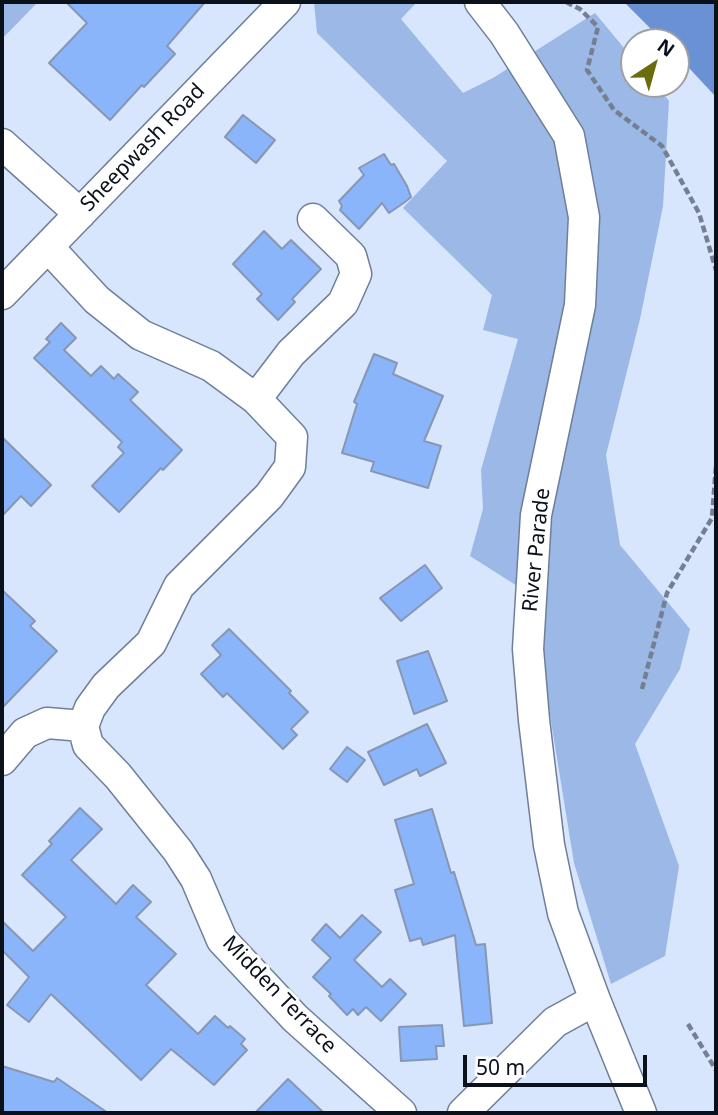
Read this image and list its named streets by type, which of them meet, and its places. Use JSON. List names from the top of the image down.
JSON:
{
  "streets": {
    "street": ["Sheepwash Road", "River Parade", "Midden Terrace"]
  },
  "scale_bar": "50 m",
  "north": "top right"
}
